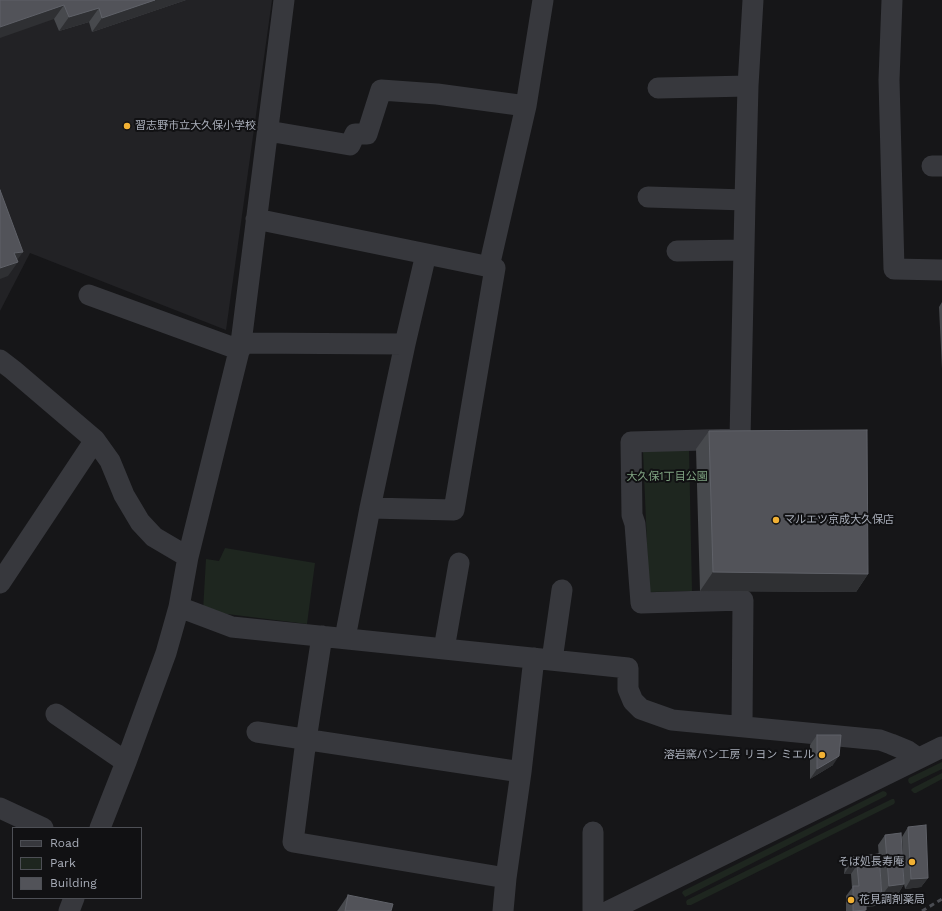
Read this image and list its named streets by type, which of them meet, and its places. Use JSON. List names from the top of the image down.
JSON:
{
  "parks": ["大久保1丁目公園"],
  "places": [
    "習志野市立大久保小学校",
    "マルエツ京成大久保店",
    "溶岩窯パン工房 リヨン ミエル",
    "そば処長寿庵",
    "花見調剤薬局"
  ],
  "legend": ["Road", "Park", "Building"]
}
